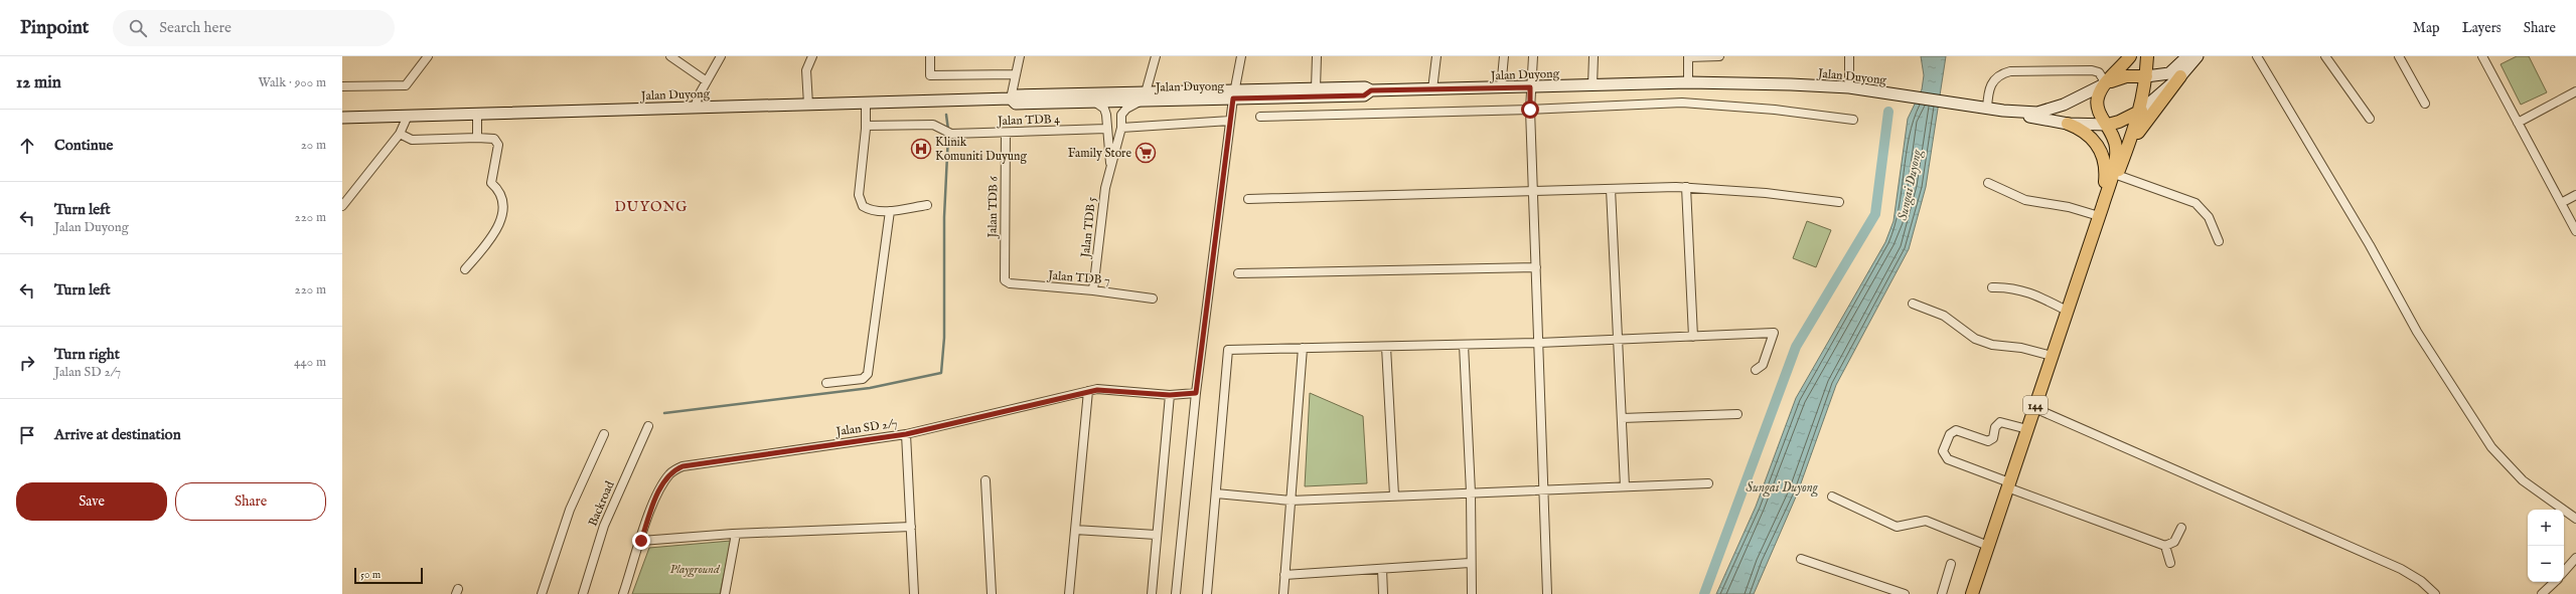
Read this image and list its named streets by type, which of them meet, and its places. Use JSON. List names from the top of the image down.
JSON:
{
  "streets": {
    "main road": ["Jalan Duyong", "144"],
    "street": [
      "Jalan TDB 4",
      "Jalan TDB 6",
      "Jalan TDB 5",
      "Jalan TDB 7",
      "Jalan SD 2/7",
      "Backroad"
    ]
  },
  "crossings": [
    ["Jalan Duyong", "Jalan TDB 5"],
    ["Jalan Duyong", "144"],
    ["Jalan TDB 4", "Jalan TDB 6"],
    ["Jalan TDB 6", "Jalan TDB 7"],
    ["Jalan TDB 5", "Jalan TDB 7"]
  ],
  "districts": ["DUYONG"],
  "water": ["Sungai Duyong"],
  "parks": ["Playground"],
  "places": {
    "hospital": ["Klinik Komuniti Duyung"],
    "supermarket": ["Family Store"]
  },
  "scale_bar": "50 m",
  "page": {
    "header": "Pinpoint",
    "search": "Search here",
    "nav": ["Map", "Layers", "Share"],
    "heading": ["12 min", "Walk · 900 m"],
    "list": [
      ["Continue", "20 m"],
      ["Turn left", "Jalan Duyong", "220 m"],
      ["Turn left", "220 m"],
      ["Turn right", "Jalan SD 2/7", "440 m"],
      "Arrive at destination"
    ],
    "buttons": ["Save", "Share"],
    "map_buttons": ["+", "−"],
    "scale": "50 m"
  }
}
